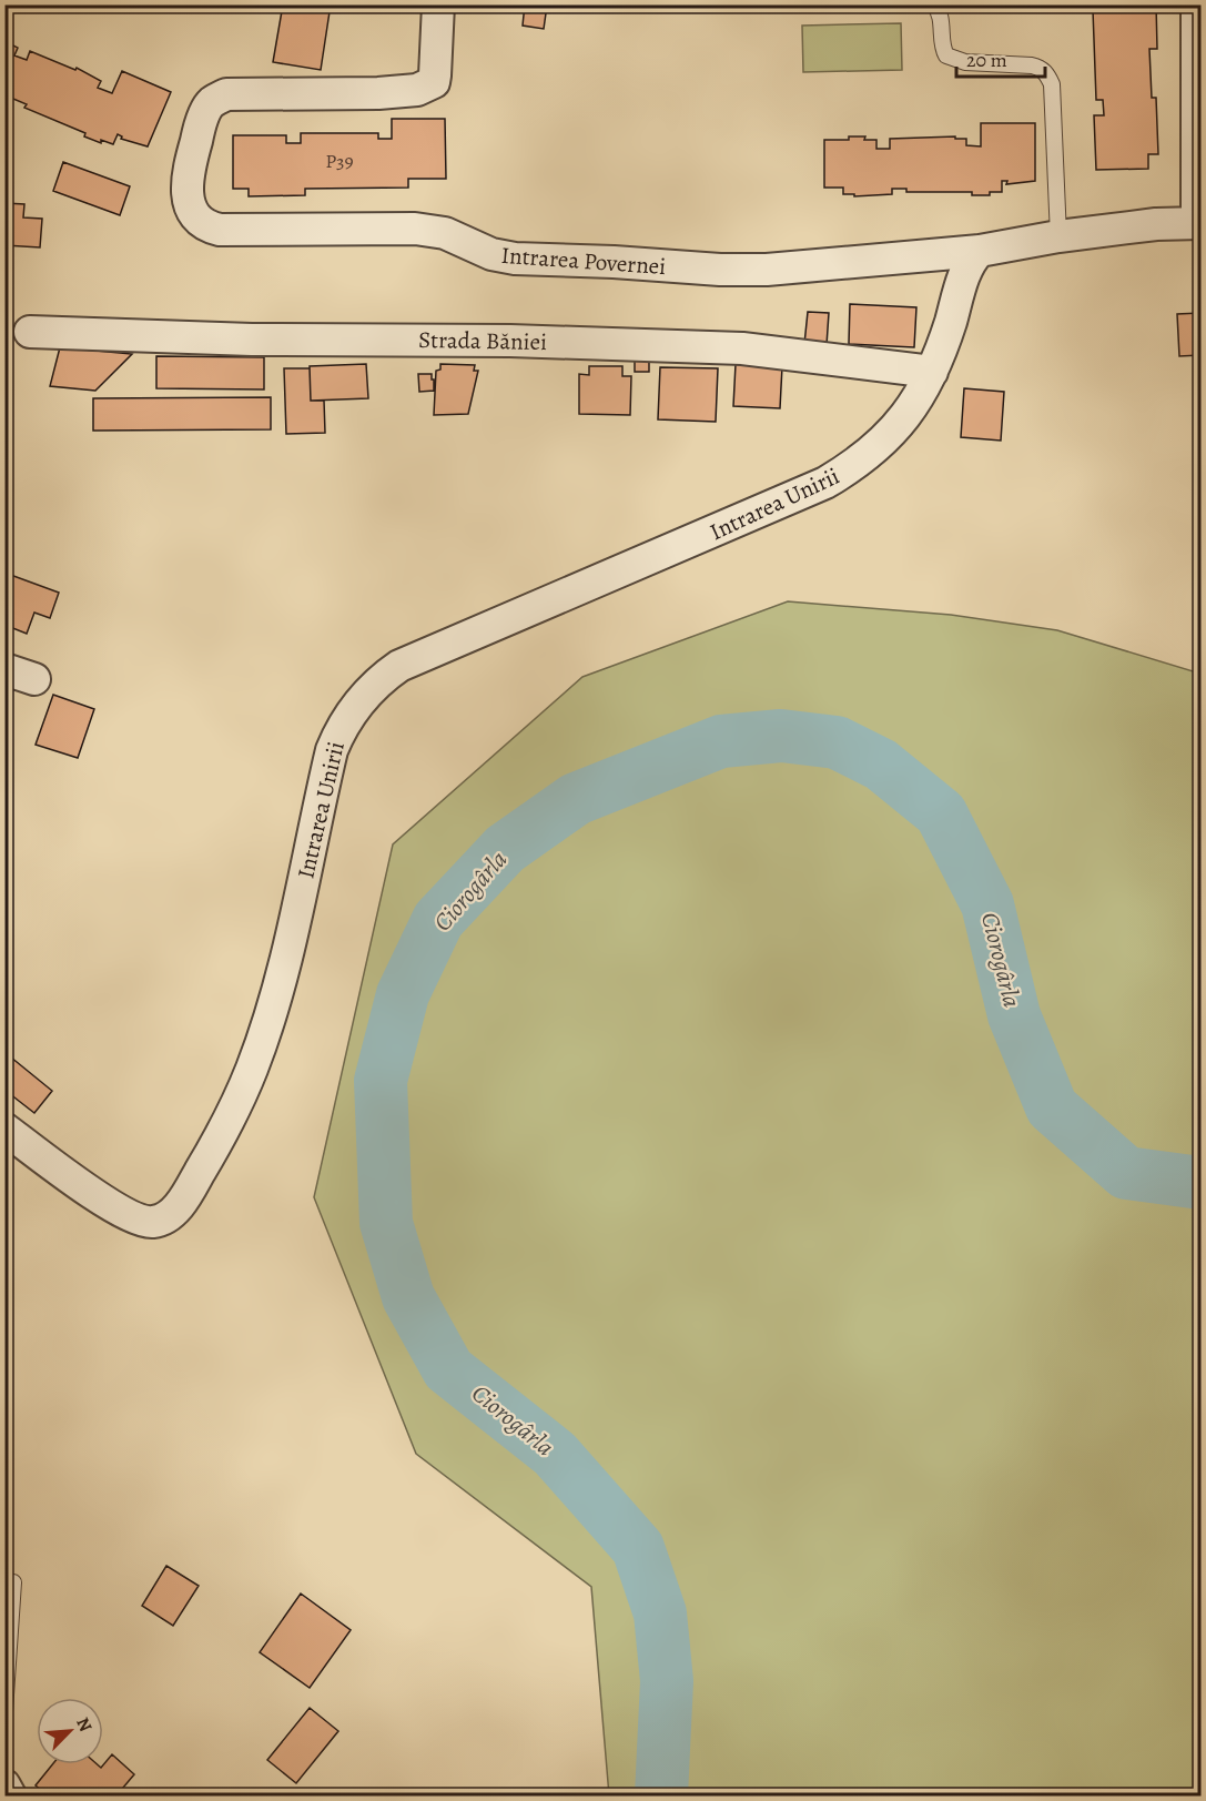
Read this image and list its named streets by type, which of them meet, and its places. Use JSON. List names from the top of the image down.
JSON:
{
  "streets": {
    "street": ["Intrarea Povernei", "Strada Băniei", "Intrarea Unirii"]
  },
  "crossings": [
    ["Intrarea Povernei", "Intrarea Unirii"],
    ["Strada Băniei", "Intrarea Unirii"]
  ],
  "water": ["Ciorogârla"],
  "house_numbers": ["P39"],
  "scale_bar": "20 m",
  "north": "top right"
}
